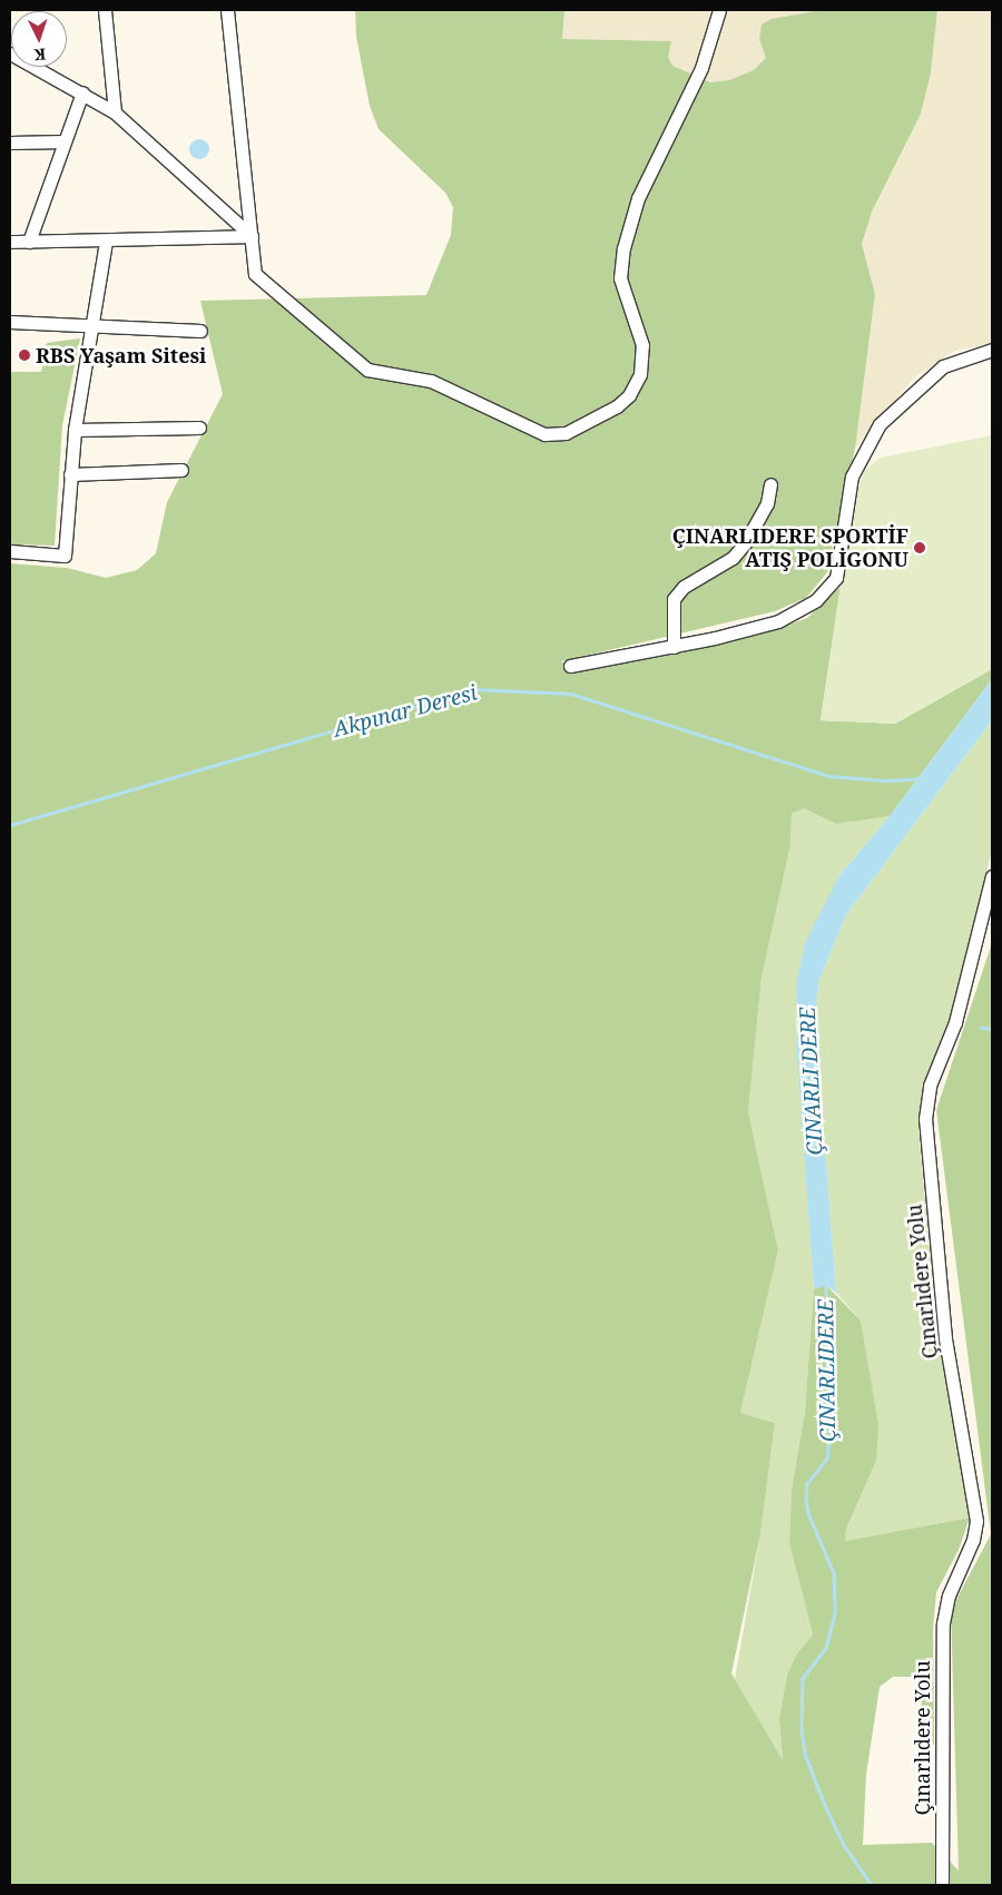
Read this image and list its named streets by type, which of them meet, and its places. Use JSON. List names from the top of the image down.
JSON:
{
  "streets": {
    "street": ["Çınarlıdere Yolu"]
  },
  "water": ["Akpınar Deresi", "ÇINARLI DERE", "ÇINARLIDERE"],
  "places": ["RBS Yaşam Sitesi", "ÇINARLIDERE SPORTİF ATIŞ POLİGONU"],
  "north": "bottom"
}
